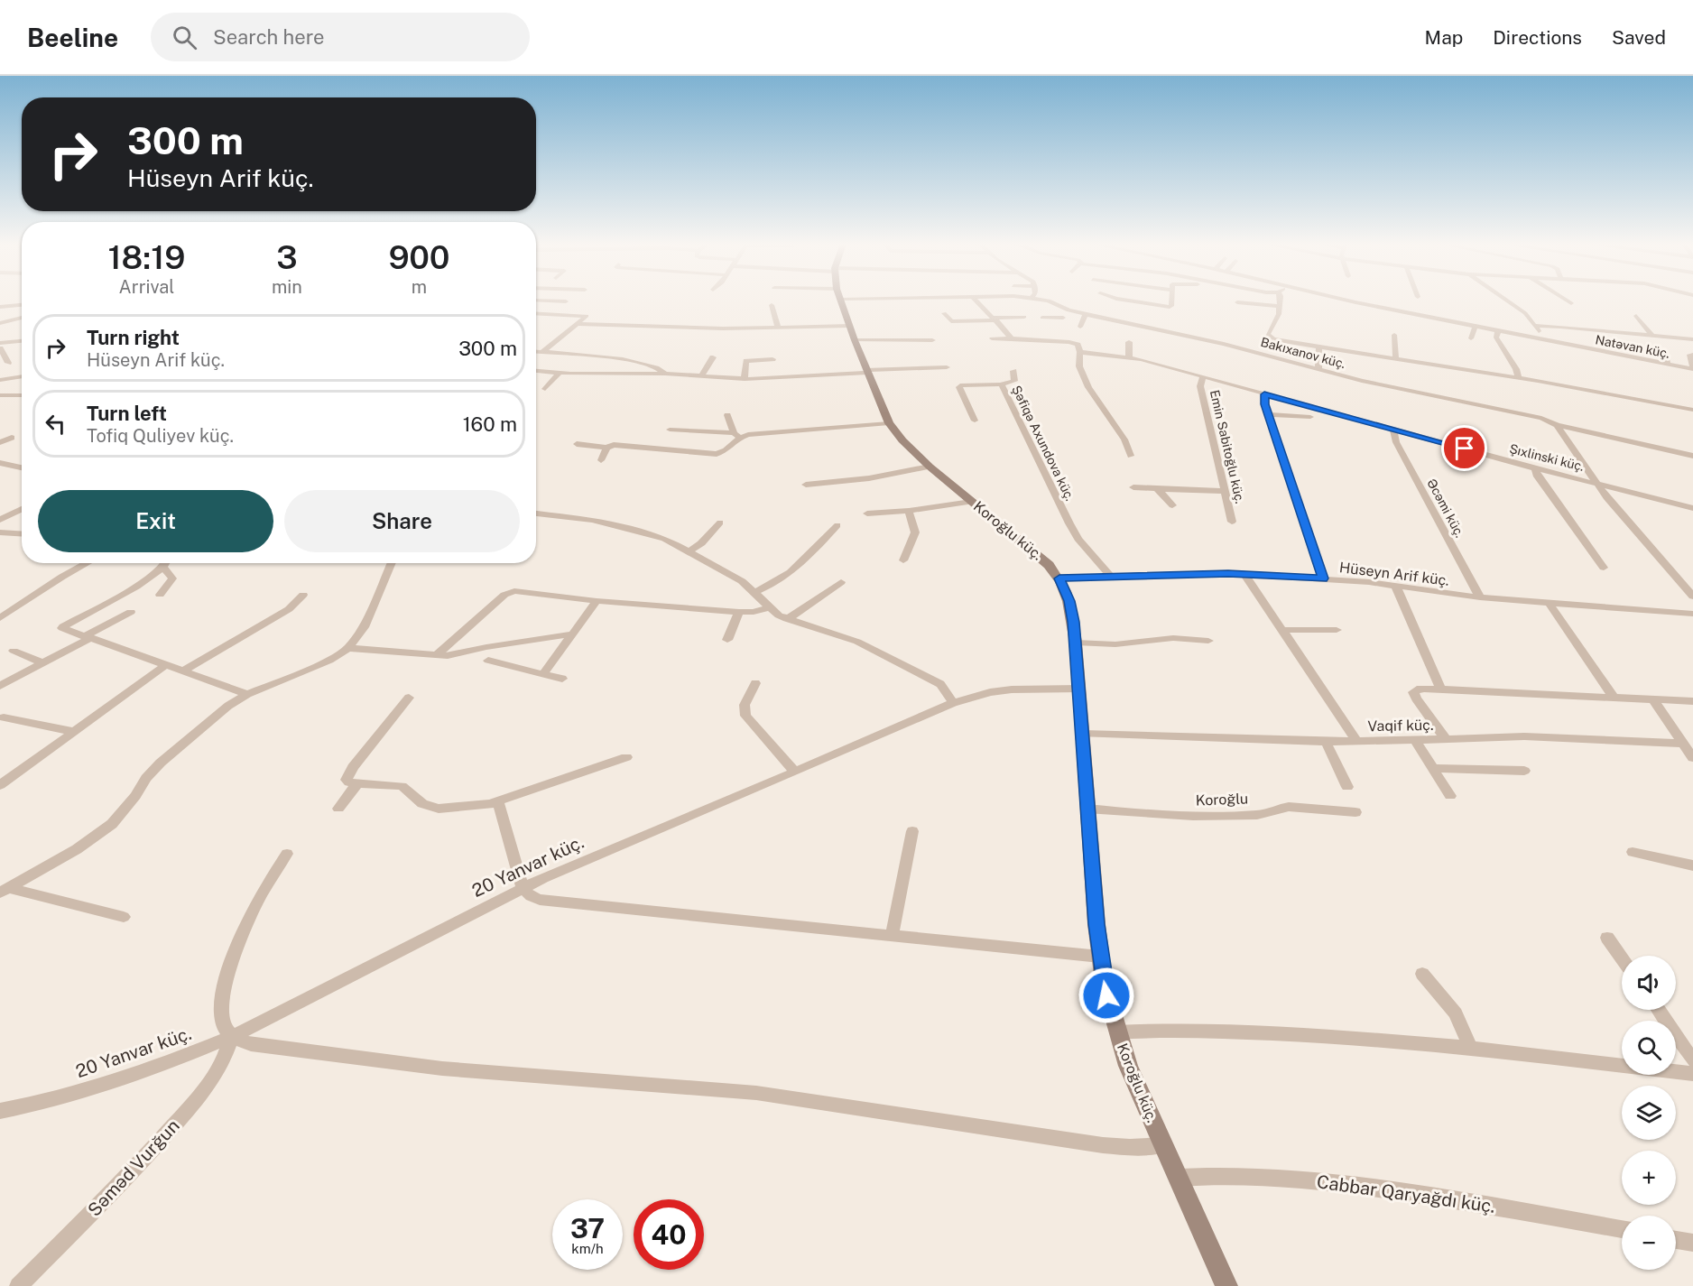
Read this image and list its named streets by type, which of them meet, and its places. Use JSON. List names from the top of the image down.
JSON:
{
  "streets": {
    "street": [
      "Natəvan küç.",
      "Bakıxanov küç.",
      "Şəfiqə Axundova küç.",
      "Emin Sabitoğlu küç.",
      "Şıxlinski küç.",
      "Əcəmi küç.",
      "Koroğlu küç.",
      "Hüseyn Arif küç.",
      "Vaqif küç.",
      "Koroğlu",
      "20 Yanvar küç.",
      "Səməd Vurğun",
      "Cabbar Qaryağdı küç."
    ]
  },
  "crossings": [
    ["Şəfiqə Axundova küç.", "Hüseyn Arif küç."],
    ["Emin Sabitoğlu küç.", "Şıxlinski küç."],
    ["Şıxlinski küç.", "Əcəmi küç."],
    ["Əcəmi küç.", "Hüseyn Arif küç."],
    ["Koroğlu küç.", "Hüseyn Arif küç."],
    ["Koroğlu küç.", "Vaqif küç."],
    ["Koroğlu küç.", "Koroğlu"],
    ["Koroğlu küç.", "20 Yanvar küç."],
    ["Koroğlu küç.", "Cabbar Qaryağdı küç."],
    ["20 Yanvar küç.", "Səməd Vurğun"]
  ],
  "page": {
    "header": "Beeline",
    "search": "Search here",
    "nav": ["Map", "Directions", "Saved"],
    "turn": ["300 m", "Hüseyn Arif küç."],
    "eta": [
      "18:19",
      "Arrival",
      "3",
      "min",
      "900",
      "m"
    ],
    "list": [
      {
        "name": "Turn right",
        "note": "Hüseyn Arif küç.",
        "value": "300 m"
      },
      {
        "name": "Turn left",
        "note": "Tofiq Quliyev küç.",
        "value": "160 m"
      }
    ],
    "buttons": ["Exit", "Share"],
    "map_buttons": ["+", "−"],
    "speed": "37 km/h",
    "limit": "40"
  }
}
